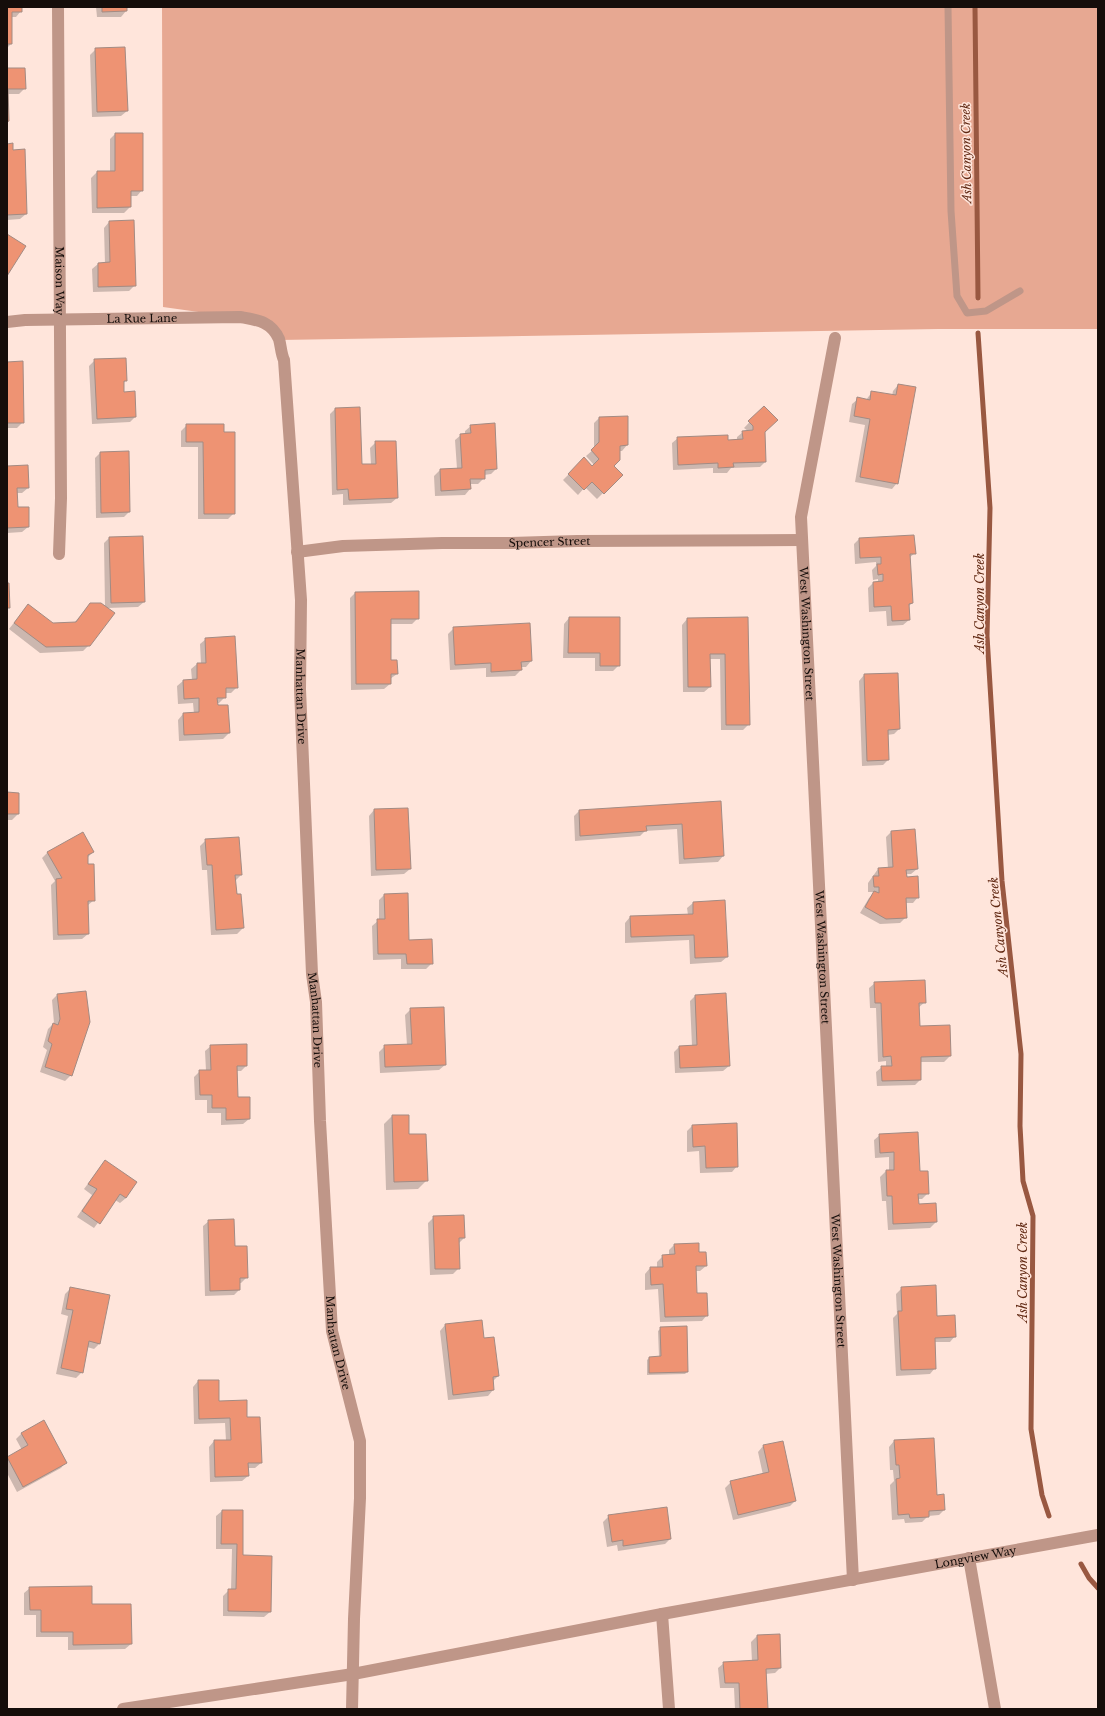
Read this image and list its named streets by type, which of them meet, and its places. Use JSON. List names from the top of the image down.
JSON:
{
  "streets": {
    "street": [
      "Maison Way",
      "La Rue Lane",
      "Spencer Street",
      "West Washington Street",
      "Manhattan Drive",
      "Longview Way"
    ]
  },
  "crossings": [
    ["Maison Way", "La Rue Lane"],
    ["La Rue Lane", "Manhattan Drive"],
    ["Spencer Street", "West Washington Street"],
    ["Spencer Street", "Manhattan Drive"],
    ["West Washington Street", "Longview Way"],
    ["Manhattan Drive", "Longview Way"]
  ],
  "water": ["Ash Canyon Creek"]
}
